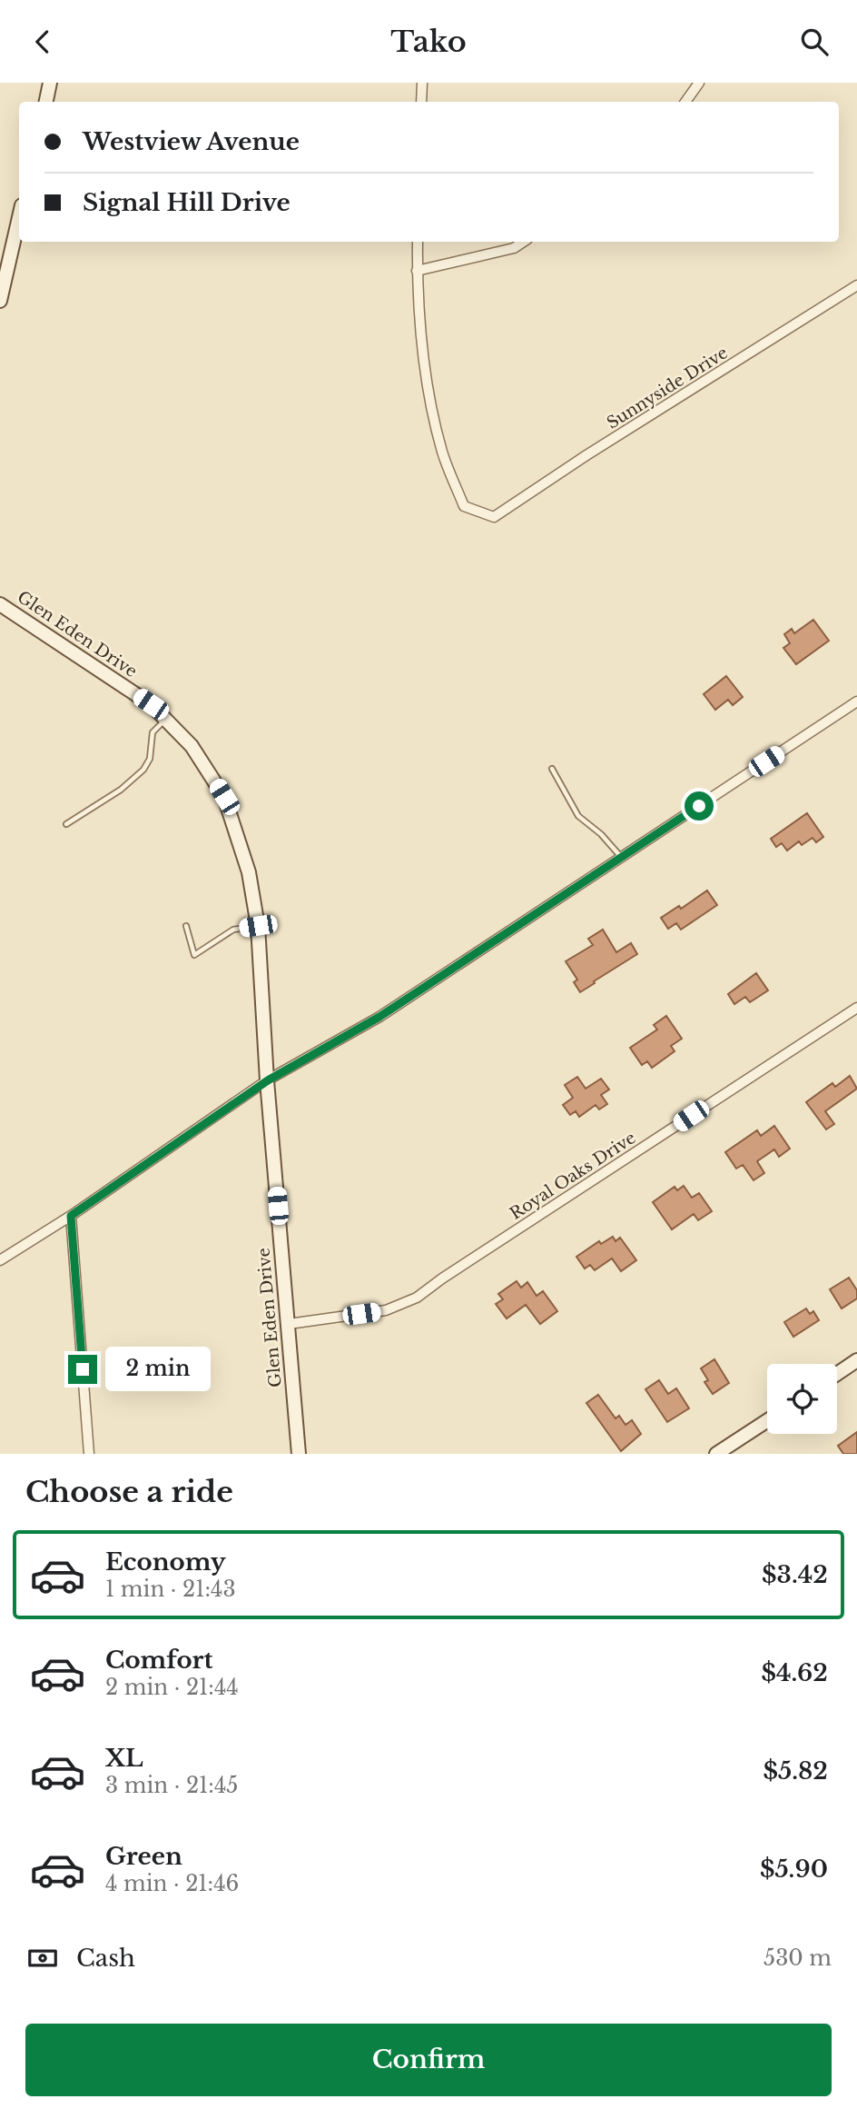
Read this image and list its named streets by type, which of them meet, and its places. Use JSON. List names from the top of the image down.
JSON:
{
  "streets": {
    "street": ["Sunnyside Drive", "Glen Eden Drive", "Royal Oaks Drive"]
  },
  "crossings": [
    ["Glen Eden Drive", "Royal Oaks Drive"]
  ],
  "page": {
    "header": "Tako",
    "banner": ["Westview Avenue", "Signal Hill Drive"],
    "bubble": "2 min",
    "heading": "Choose a ride",
    "list": [
      {
        "name": "Economy",
        "note": "1 min · 21:43",
        "value": "$3.42"
      },
      {
        "name": "Comfort",
        "note": "2 min · 21:44",
        "value": "$4.62"
      },
      {
        "name": "XL",
        "note": "3 min · 21:45",
        "value": "$5.82"
      },
      {
        "name": "Green",
        "note": "4 min · 21:46",
        "value": "$5.90"
      }
    ],
    "pay": ["Cash", "530 m"],
    "buttons": "Confirm"
  }
}
